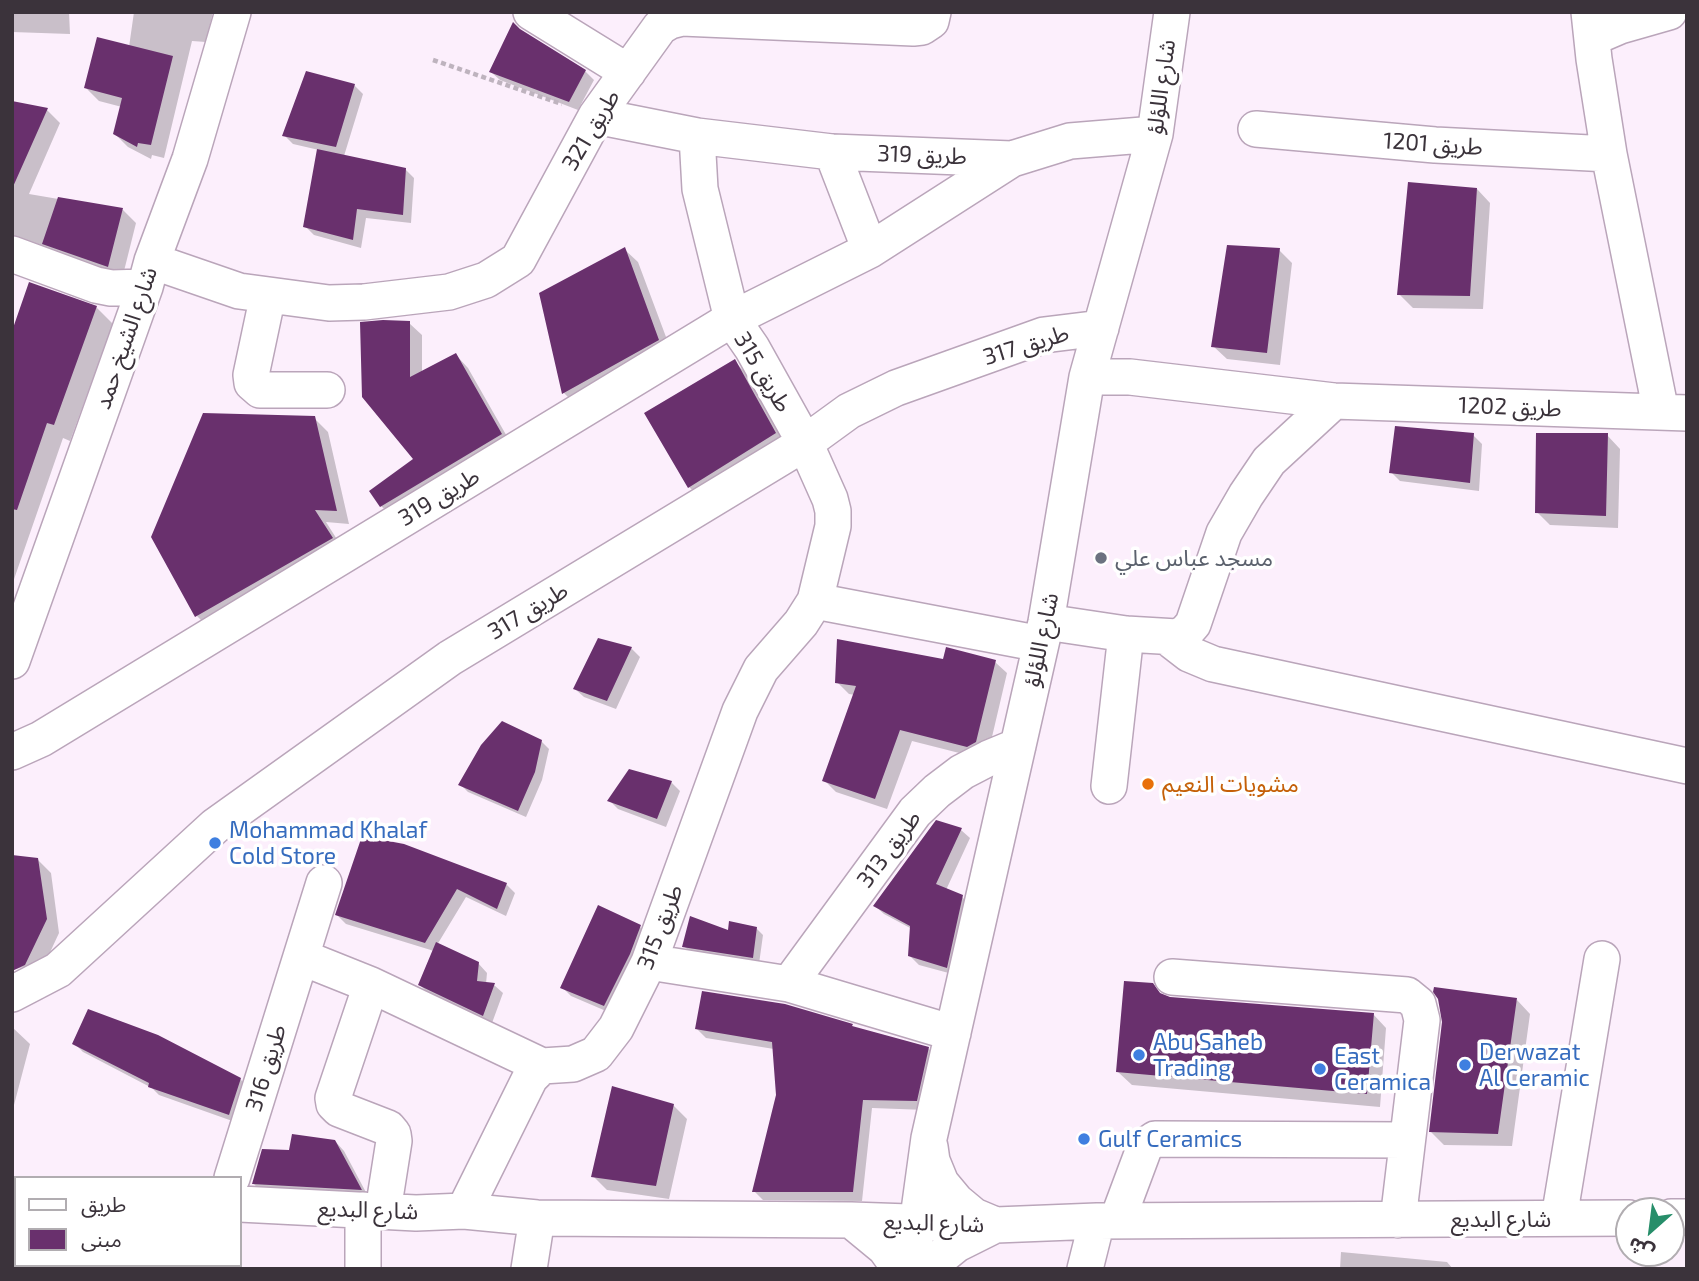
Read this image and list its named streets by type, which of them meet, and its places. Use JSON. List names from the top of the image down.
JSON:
{
  "streets": {
    "street": [
      "شارع اللؤلؤ",
      "طريق 321",
      "طريق 1201",
      "طريق 319",
      "شارع الشيخ حمد",
      "طريق 317",
      "طريق 315",
      "طريق 1202",
      "طريق 313",
      "طريق 316",
      "شارع البديع"
    ]
  },
  "crossings": [
    ["شارع اللؤلؤ", "طريق 319"],
    ["شارع اللؤلؤ", "طريق 317"],
    ["شارع اللؤلؤ", "طريق 1202"],
    ["شارع اللؤلؤ", "طريق 313"],
    ["شارع اللؤلؤ", "شارع البديع"],
    ["طريق 321", "طريق 319"],
    ["طريق 321", "شارع الشيخ حمد"],
    ["طريق 319", "طريق 315"],
    ["طريق 317", "طريق 315"]
  ],
  "places": [
    "مسجد عباس علي",
    "مشويات النعيم",
    "Mohammad Khalaf Cold Store",
    "Abu Saheb Trading",
    "Derwazat Al Ceramic",
    "East Ceramica",
    "Gulf Ceramics"
  ],
  "legend": ["طريق", "مبنى"],
  "north": "bottom left"
}
